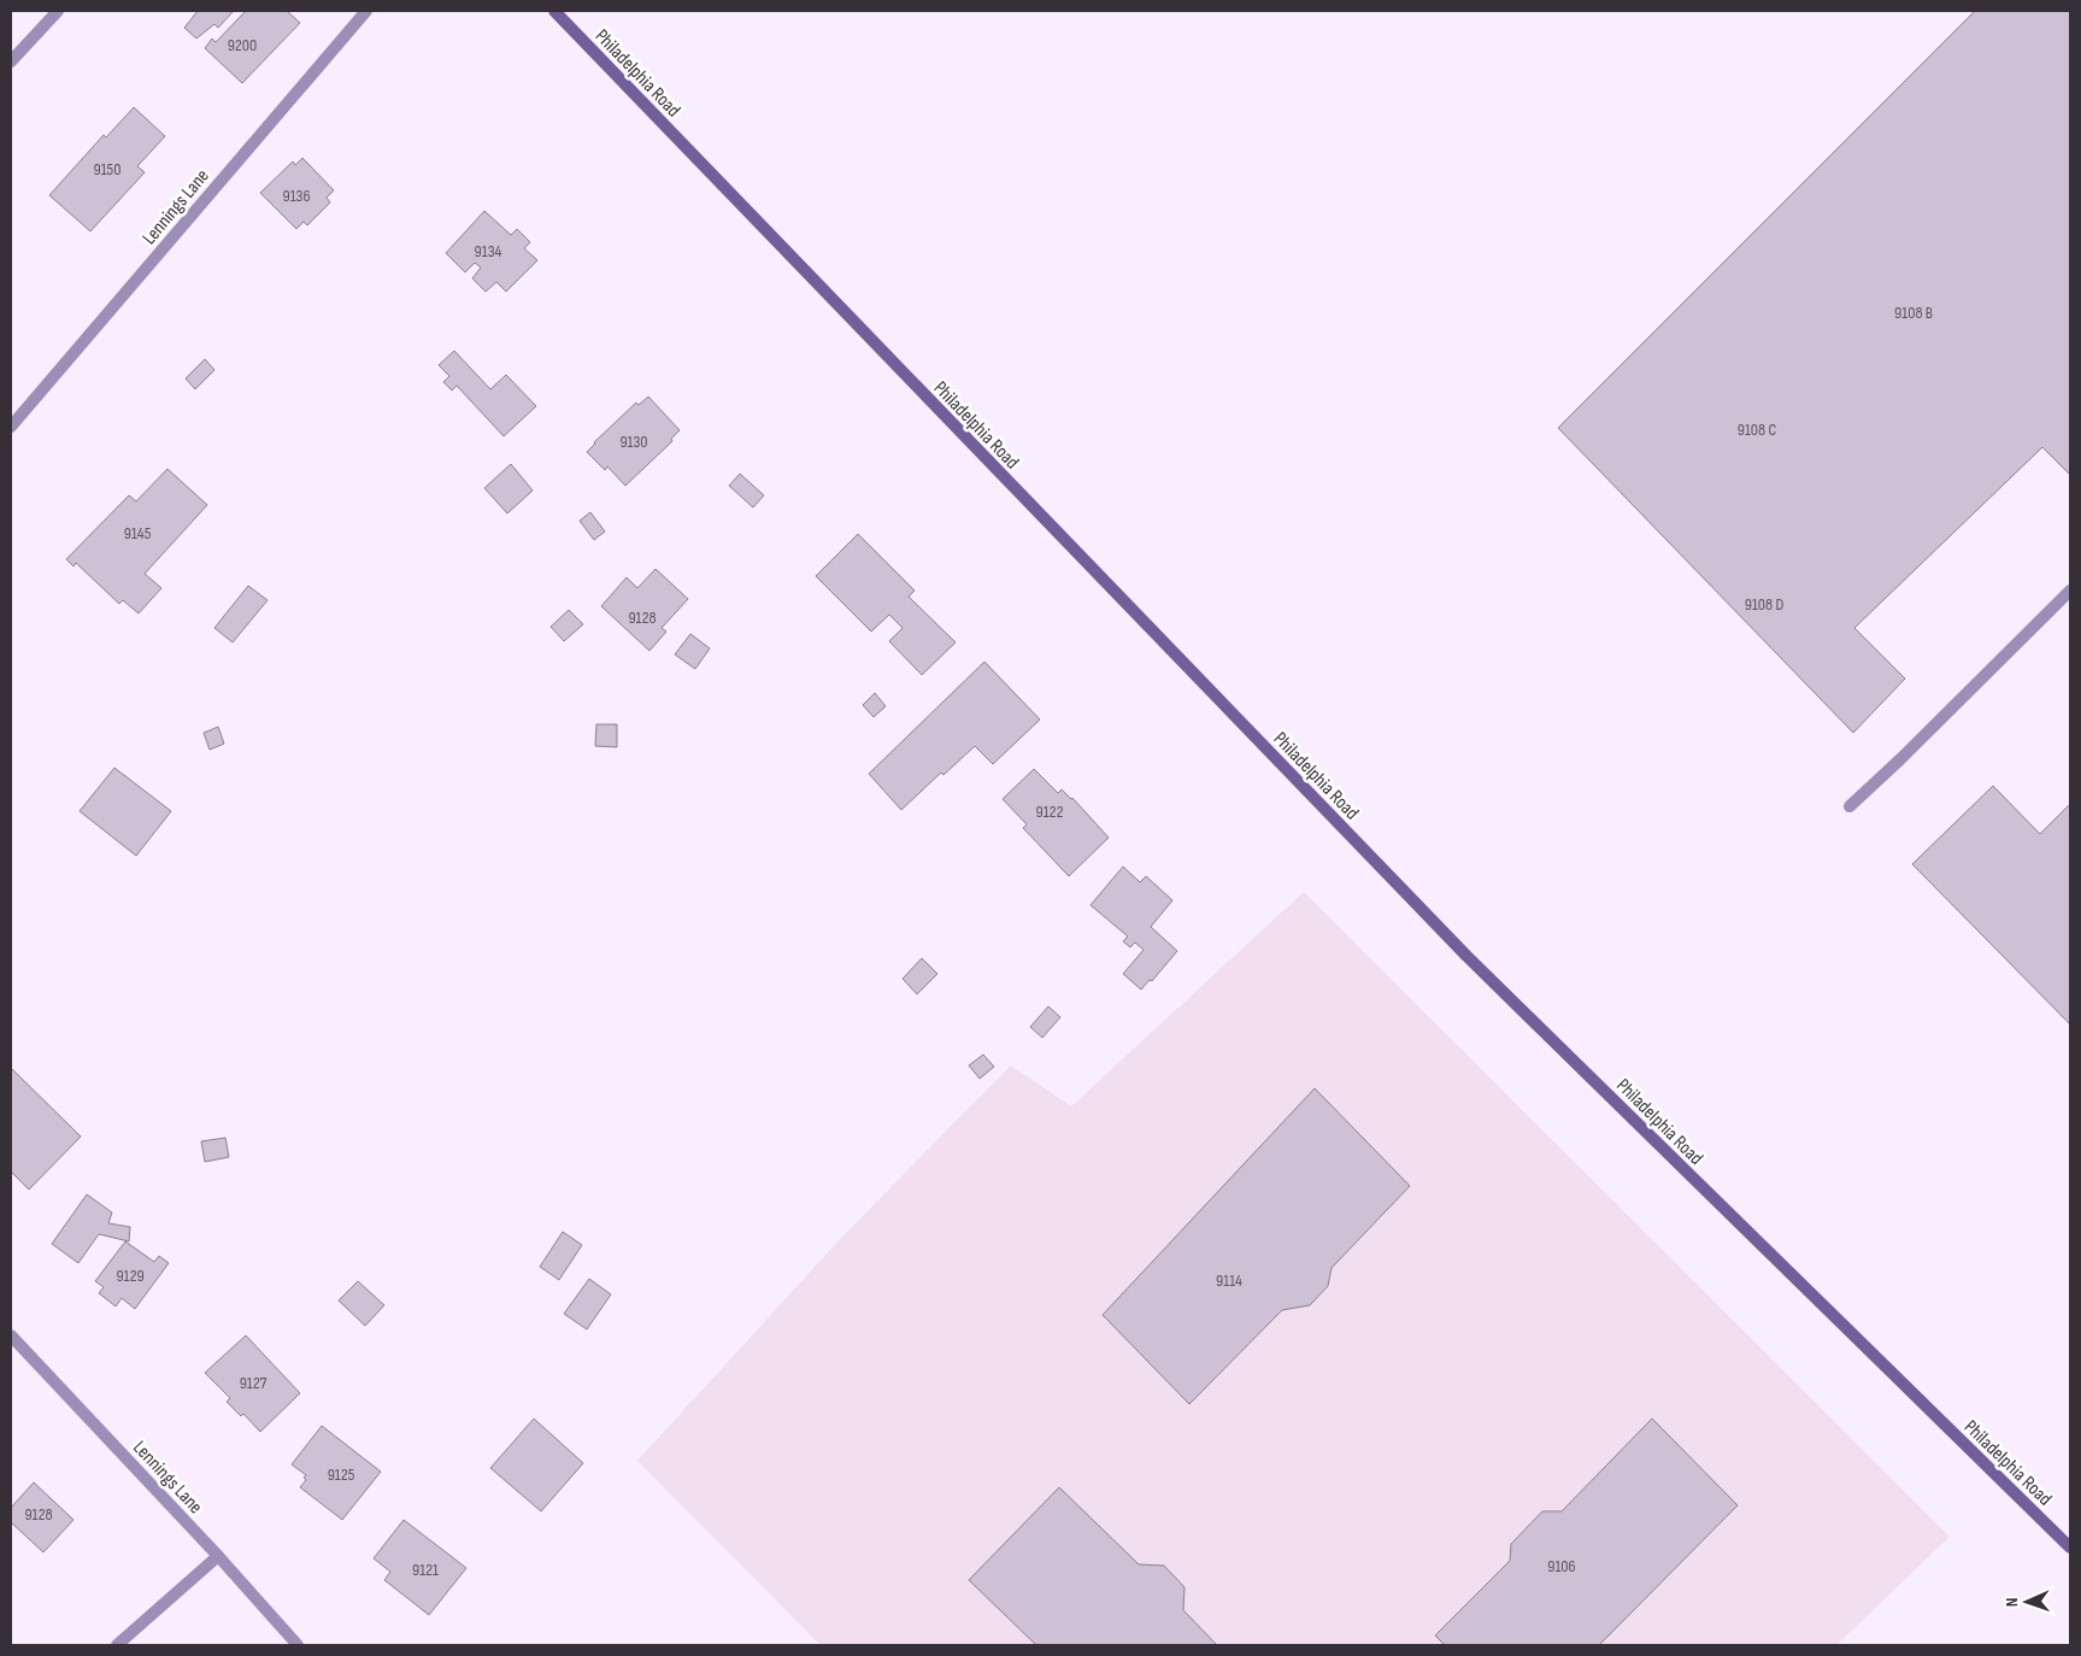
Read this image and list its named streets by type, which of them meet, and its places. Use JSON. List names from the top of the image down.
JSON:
{
  "streets": {
    "main road": ["Philadelphia Road"],
    "street": ["Lennings Lane"]
  },
  "house_numbers": [
    "9200",
    "9150",
    "9136",
    "9134",
    "9108 B",
    "9108 C",
    "9130",
    "9145",
    "9108 D",
    "9128",
    "9122",
    "9129",
    "9114",
    "9127",
    "9125",
    "9128",
    "9106",
    "9121"
  ],
  "north": "left"
}
